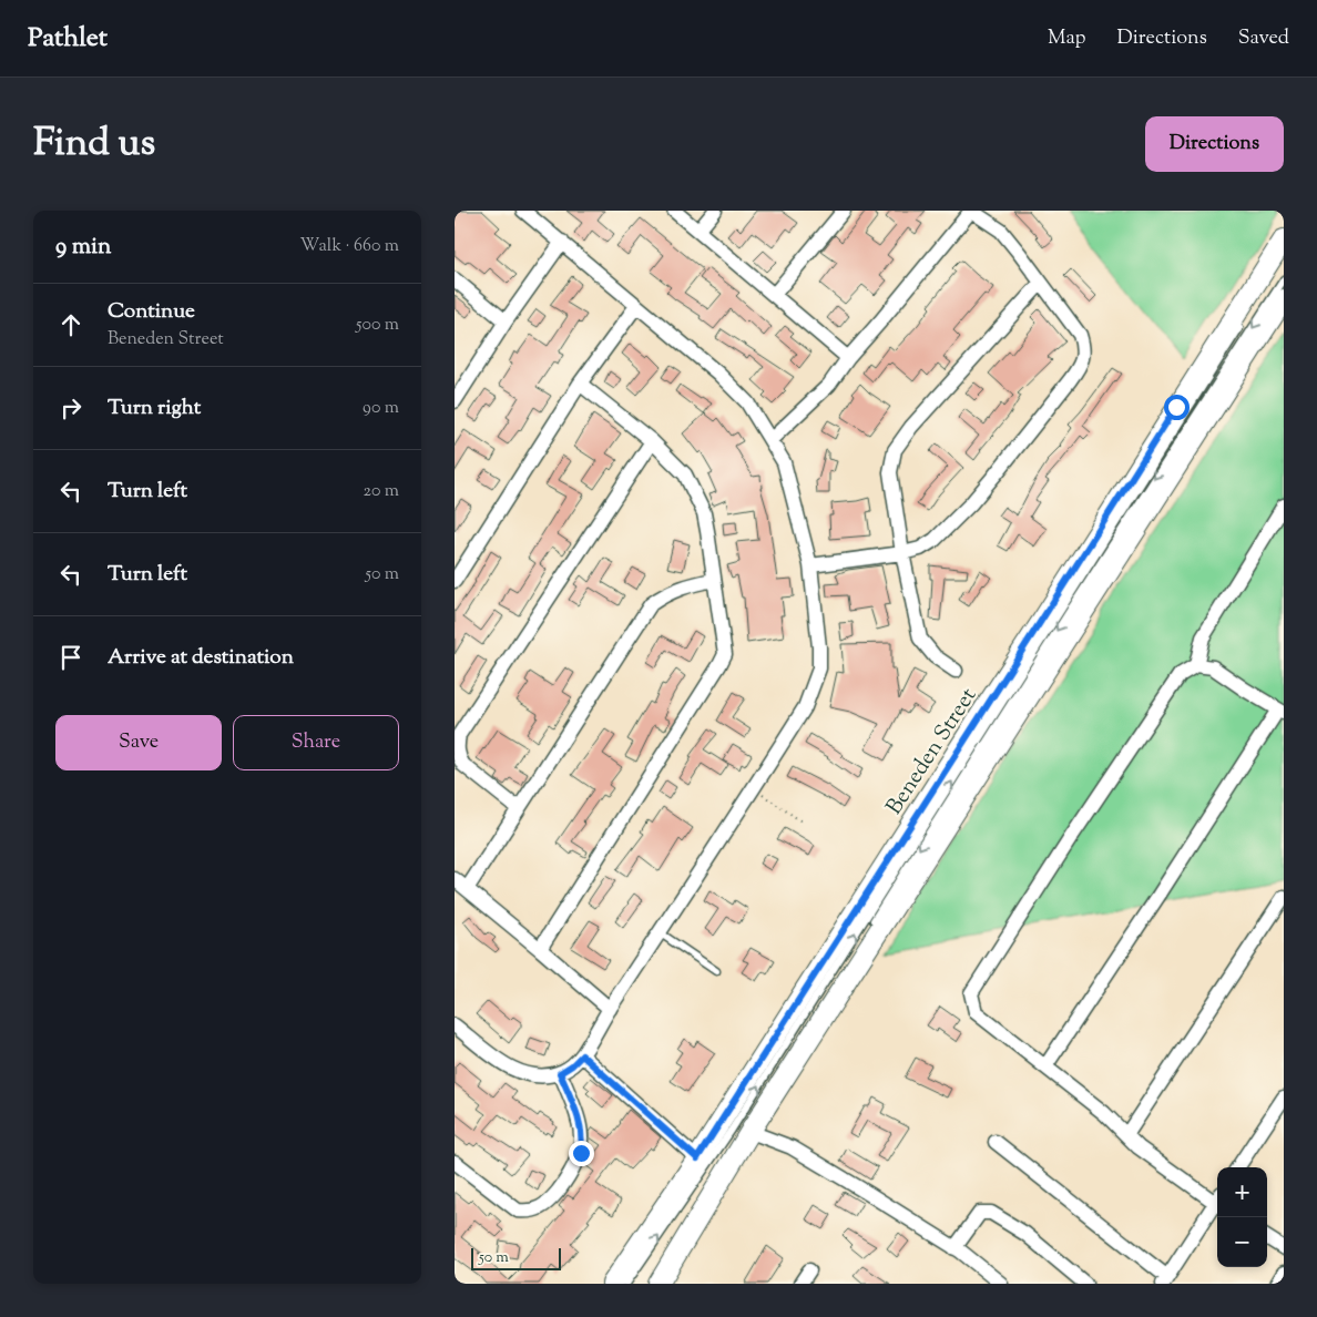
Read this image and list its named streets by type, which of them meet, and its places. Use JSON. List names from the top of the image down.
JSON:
{
  "streets": {
    "main road": ["Beneden Street"]
  },
  "scale_bar": "50 m",
  "page": {
    "header": "Pathlet",
    "nav": ["Map", "Directions", "Saved"],
    "title": "Find us",
    "buttons": [
      "Directions",
      ["Save", "Share"]
    ],
    "heading": ["9 min", "Walk · 660 m"],
    "list": [
      ["Continue", "Beneden Street", "500 m"],
      ["Turn right", "90 m"],
      ["Turn left", "20 m"],
      ["Turn left", "50 m"],
      "Arrive at destination"
    ],
    "map_buttons": ["+", "−"],
    "scale": "50 m"
  }
}
